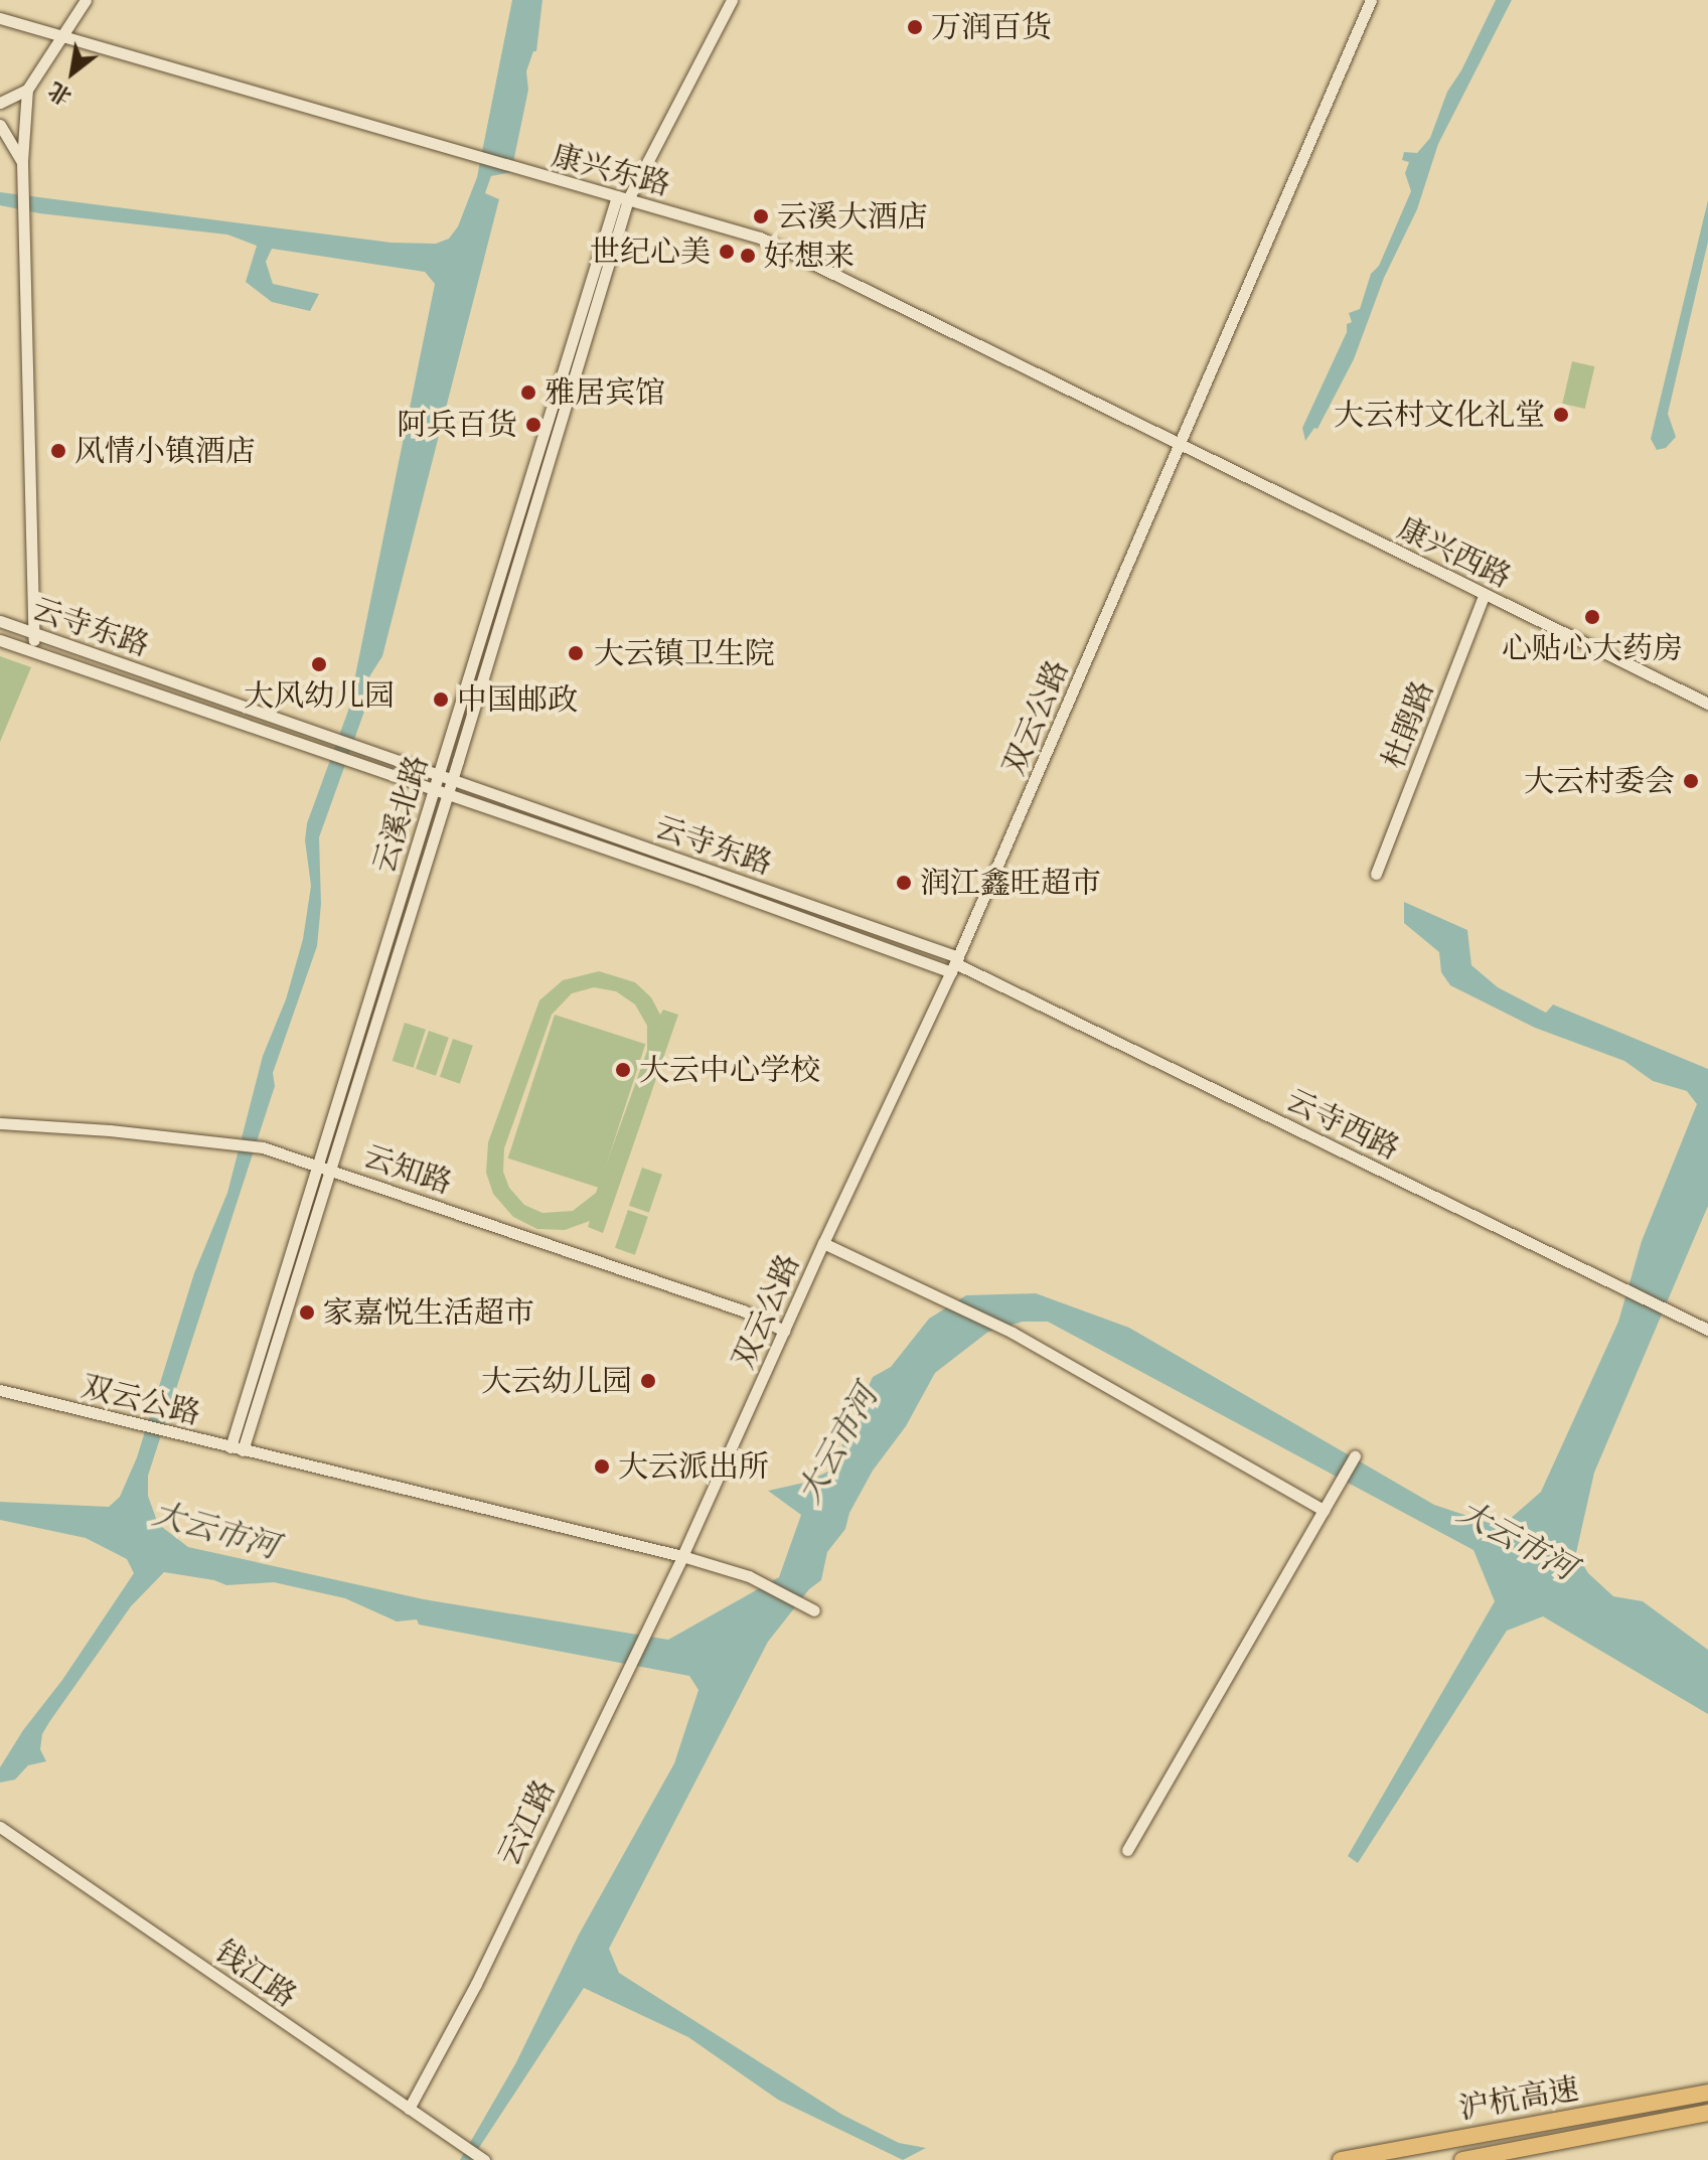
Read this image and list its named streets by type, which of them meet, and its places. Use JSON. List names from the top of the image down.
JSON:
{
  "streets": {
    "highway": ["沪杭高速"],
    "street": [
      "康兴东路",
      "康兴西路",
      "云寺东路",
      "双云公路",
      "杜鹃路",
      "云溪北路",
      "云寺西路",
      "云知路",
      "云江路",
      "钱江路"
    ]
  },
  "crossings": [
    ["康兴东路", "康兴西路"],
    ["康兴东路", "双云公路"],
    ["康兴东路", "云溪北路"],
    ["康兴西路", "双云公路"],
    ["康兴西路", "杜鹃路"],
    ["云寺东路", "双云公路"],
    ["云寺东路", "云溪北路"],
    ["云寺东路", "云寺西路"],
    ["双云公路", "云溪北路"],
    ["双云公路", "云寺西路"],
    ["双云公路", "云知路"],
    ["双云公路", "云江路"],
    ["云溪北路", "云知路"],
    ["云江路", "钱江路"]
  ],
  "water": ["大云市河"],
  "places": [
    "万润百货",
    "云溪大酒店",
    "世纪心美",
    "好想来",
    "雅居宾馆",
    "大云村文化礼堂",
    "阿兵百货",
    "风情小镇酒店",
    "心贴心大药房",
    "大云镇卫生院",
    "大风幼儿园",
    "中国邮政",
    "大云村委会",
    "润江鑫旺超市",
    "大云中心学校",
    "家嘉悦生活超市",
    "大云幼儿园",
    "大云派出所"
  ],
  "north": "bottom left"
}
